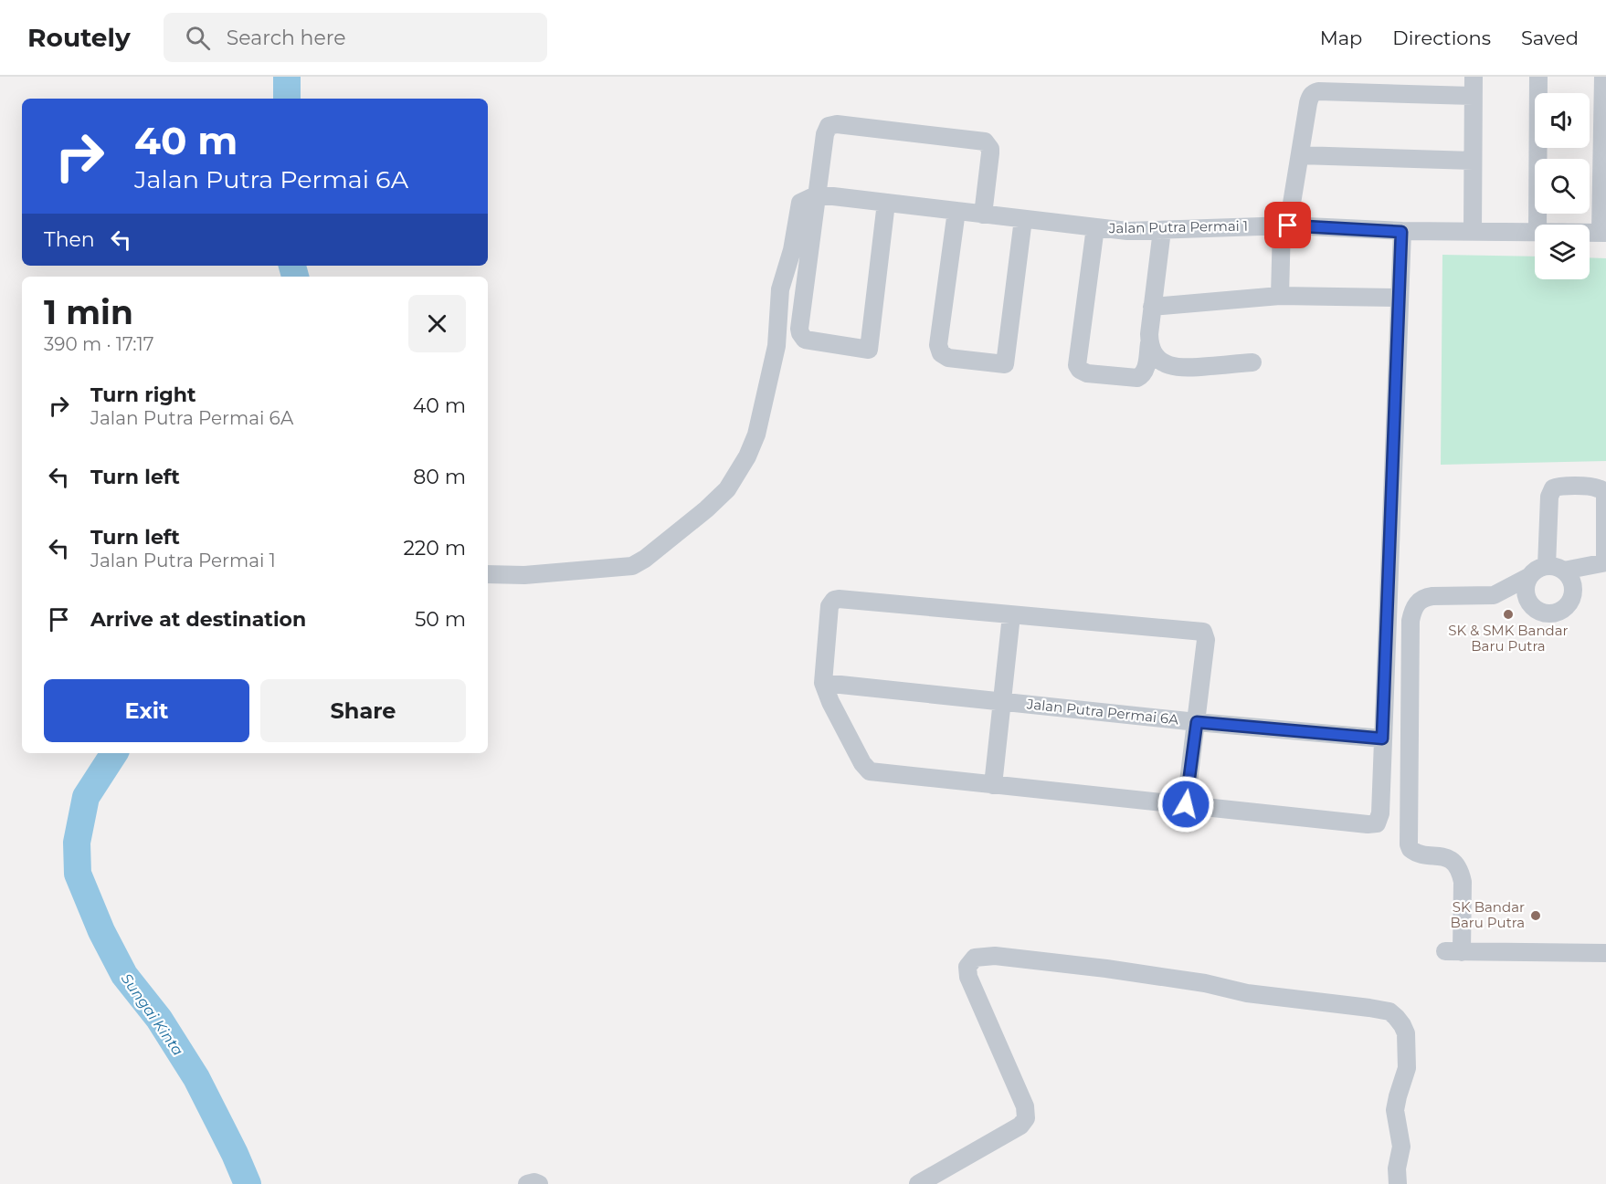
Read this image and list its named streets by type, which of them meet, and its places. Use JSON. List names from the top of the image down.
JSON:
{
  "streets": {
    "street": ["Jalan Putra Permai 1", "Jalan Putra Permai 6A"]
  },
  "water": ["Sungai Kinta"],
  "places": ["SK & SMK Bandar Baru Putra", "SK Bandar Baru Putra"],
  "page": {
    "header": "Routely",
    "search": "Search here",
    "nav": ["Map", "Directions", "Saved"],
    "turn": ["40 m", "Jalan Putra Permai 6A"],
    "then": "Then",
    "heading": ["1 min", "390 m · 17:17"],
    "list": [
      {
        "name": "Turn right",
        "note": "Jalan Putra Permai 6A",
        "value": "40 m"
      },
      {
        "name": "Turn left",
        "value": "80 m"
      },
      {
        "name": "Turn left",
        "note": "Jalan Putra Permai 1",
        "value": "220 m"
      },
      {
        "name": "Arrive at destination",
        "value": "50 m"
      }
    ],
    "buttons": ["Exit", "Share"]
  }
}
